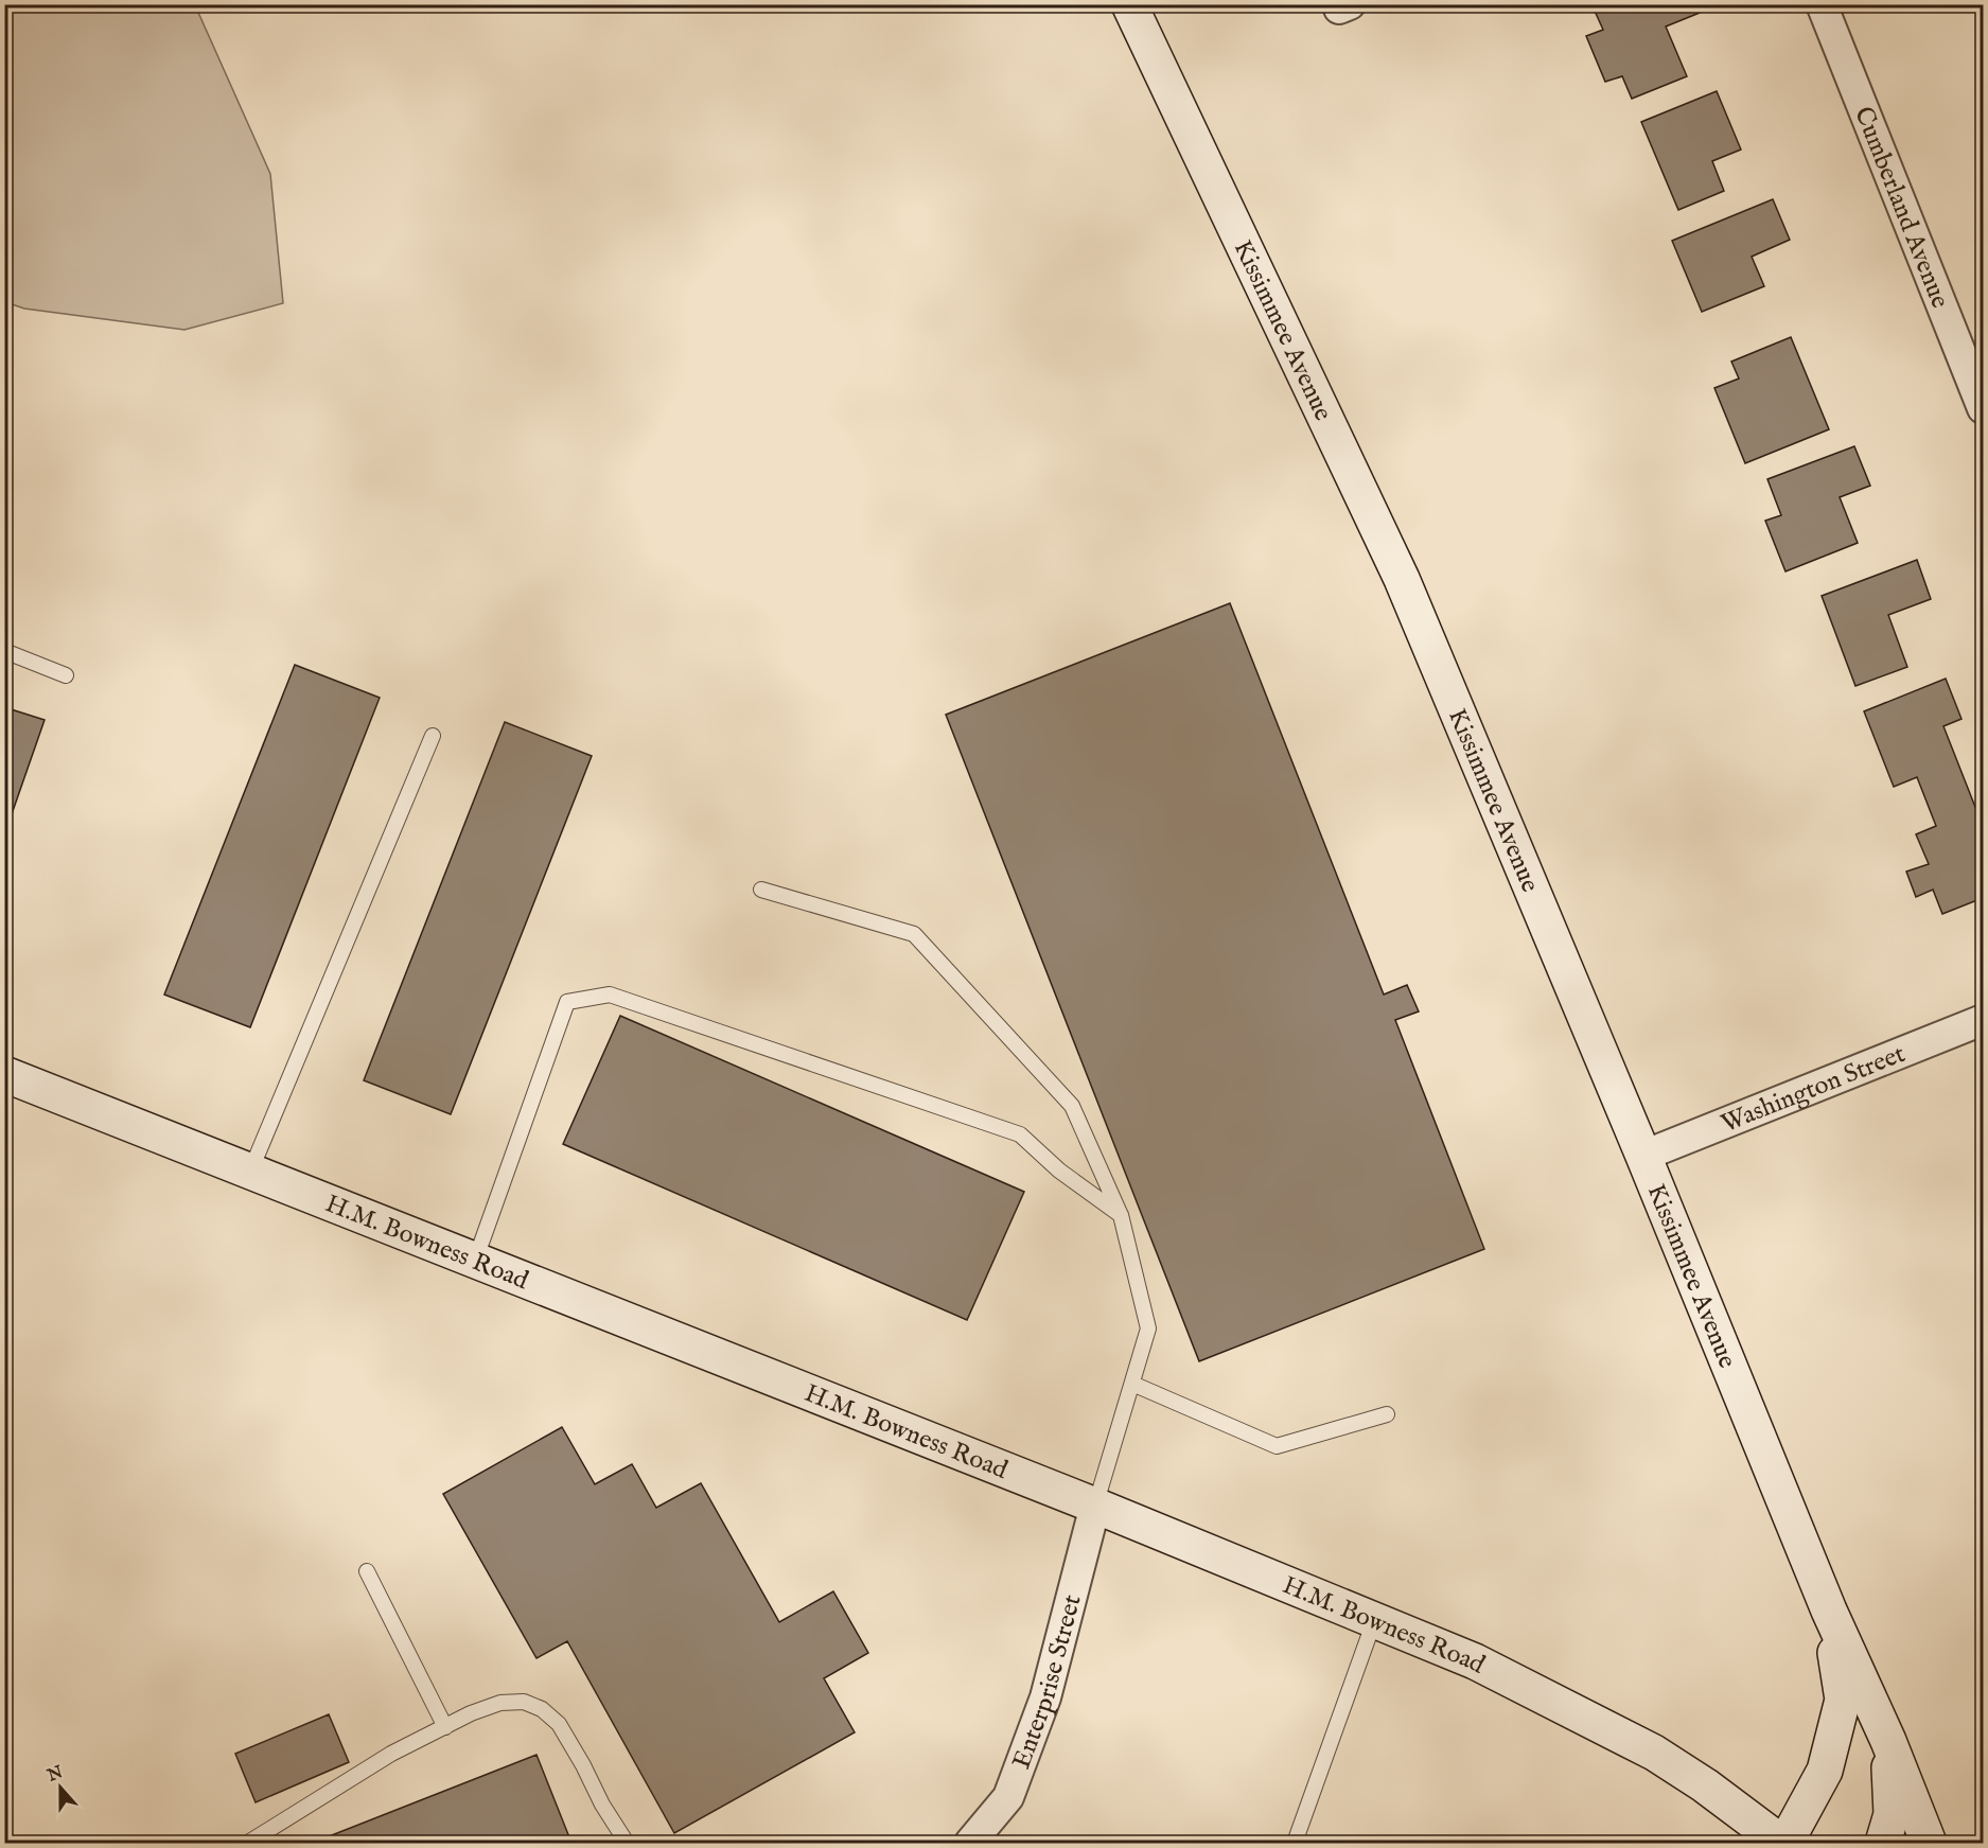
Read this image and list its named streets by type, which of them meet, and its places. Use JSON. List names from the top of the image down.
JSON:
{
  "streets": {
    "street": [
      "Cumberland Avenue",
      "Kissimmee Avenue",
      "Washington Street",
      "H.M. Bowness Road",
      "Enterprise Street"
    ]
  },
  "crossings": [
    ["Kissimmee Avenue", "Washington Street"],
    ["Kissimmee Avenue", "H.M. Bowness Road"],
    ["H.M. Bowness Road", "Enterprise Street"]
  ],
  "north": "top"
}
